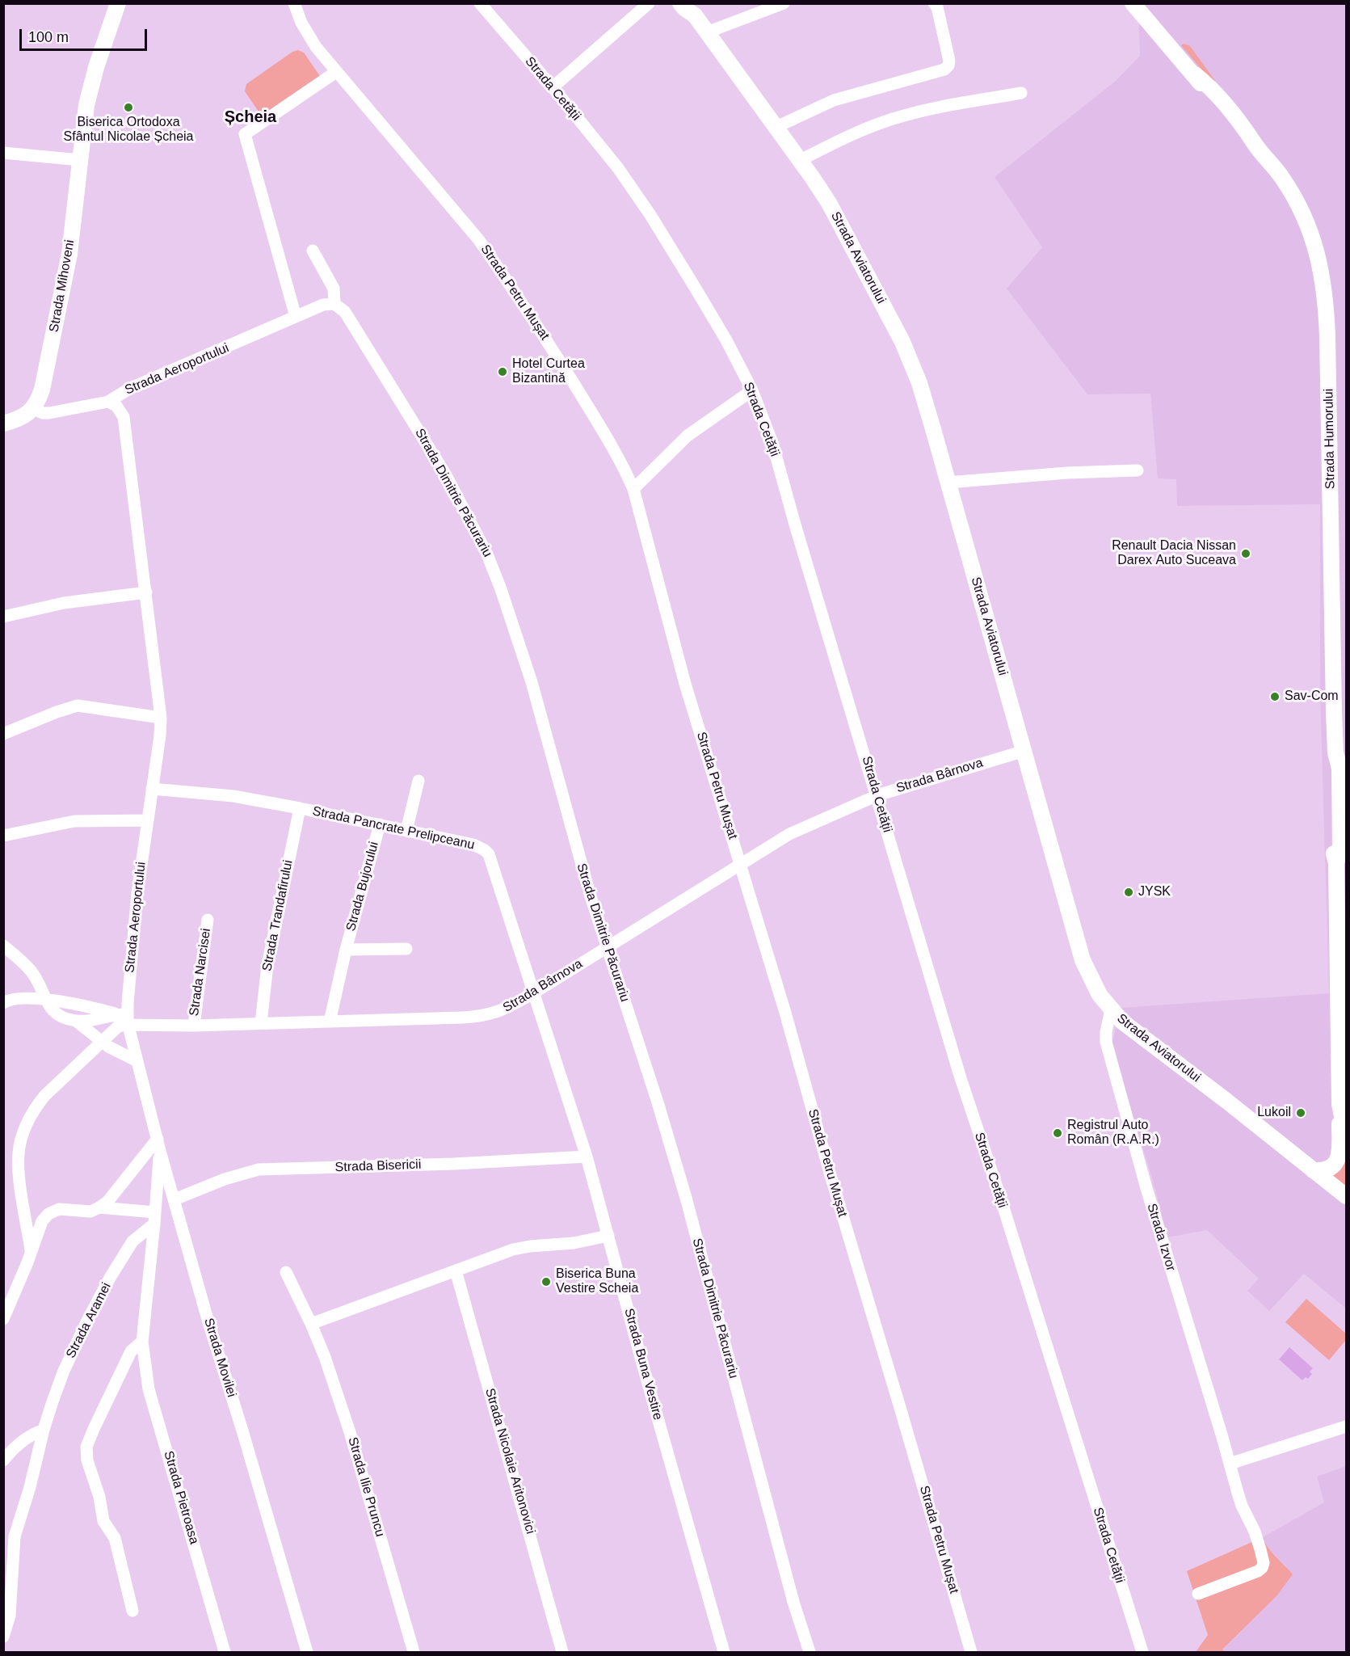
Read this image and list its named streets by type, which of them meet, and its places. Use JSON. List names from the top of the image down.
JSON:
{
  "streets": {
    "main road": ["Strada Aviatorului", "Strada Mihoveni", "Strada Humorului"],
    "street": [
      "Strada Cetății",
      "Strada Petru Mușat",
      "Strada Aeroportului",
      "Strada Dimitrie Păcurariu",
      "Strada Bârnova",
      "Strada Pancrate Prelipceanu",
      "Strada Bujorului",
      "Strada Trandafirului",
      "Strada Narcisei",
      "Strada Bisericii",
      "Strada Izvor",
      "Strada Aramei",
      "Strada Movilei",
      "Strada Buna Vestire",
      "Strada Nicolaie Aritonovici",
      "Strada Ilie Pruncu",
      "Strada Pietroasa"
    ]
  },
  "crossings": [
    ["Strada Cetății", "Strada Bârnova"],
    ["Strada Aviatorului", "Strada Bârnova"],
    ["Strada Aviatorului", "Strada Izvor"],
    ["Strada Petru Mușat", "Strada Bârnova"],
    ["Strada Aeroportului", "Strada Dimitrie Păcurariu"],
    ["Strada Aeroportului", "Strada Bârnova"],
    ["Strada Aeroportului", "Strada Pancrate Prelipceanu"],
    ["Strada Aeroportului", "Strada Movilei"],
    ["Strada Dimitrie Păcurariu", "Strada Bârnova"],
    ["Strada Bârnova", "Strada Pancrate Prelipceanu"],
    ["Strada Bârnova", "Strada Bujorului"],
    ["Strada Bârnova", "Strada Trandafirului"],
    ["Strada Bârnova", "Strada Narcisei"],
    ["Strada Bârnova", "Strada Buna Vestire"],
    ["Strada Pancrate Prelipceanu", "Strada Bujorului"],
    ["Strada Pancrate Prelipceanu", "Strada Trandafirului"],
    ["Strada Pancrate Prelipceanu", "Strada Buna Vestire"],
    ["Strada Bisericii", "Strada Movilei"],
    ["Strada Bisericii", "Strada Buna Vestire"],
    ["Strada Aramei", "Strada Pietroasa"],
    ["Strada Movilei", "Strada Pietroasa"]
  ],
  "districts": ["Șcheia"],
  "places": [
    "Biserica Ortodoxa Sfântul Nicolae Șcheia",
    "Hotel Curtea Bizantină",
    "Renault Dacia Nissan Darex Auto Suceava",
    "Sav-Com",
    "JYSK",
    "Lukoil",
    "Registrul Auto Român (R.A.R.)",
    "Biserica Buna Vestire Scheia"
  ],
  "scale_bar": "100 m"
}
